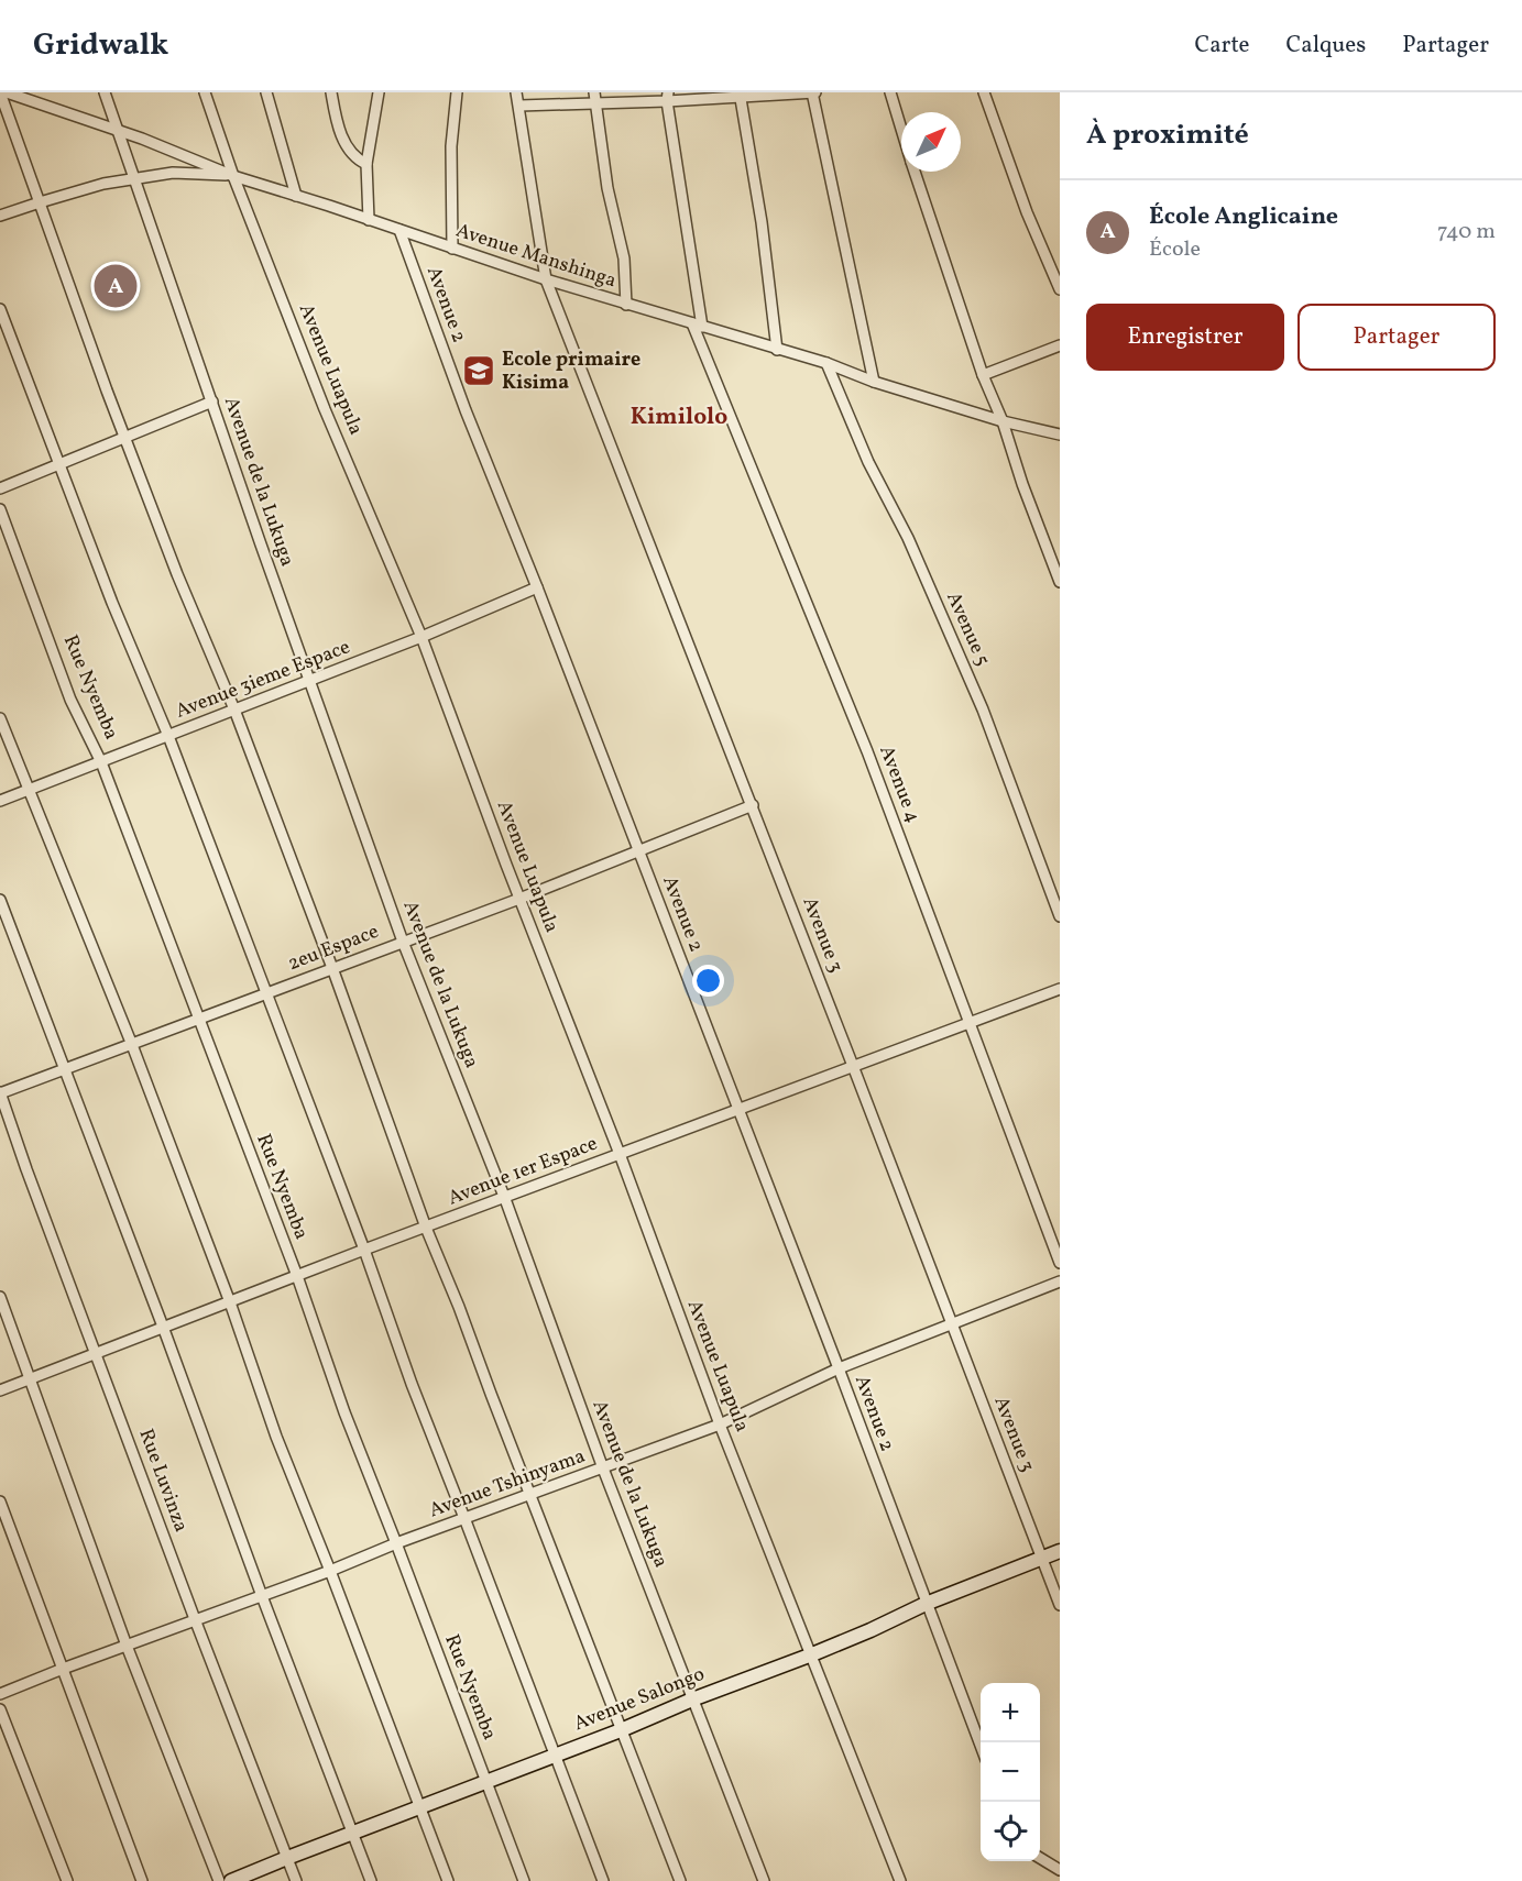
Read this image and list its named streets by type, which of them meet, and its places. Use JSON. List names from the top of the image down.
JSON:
{
  "streets": {
    "street": [
      "Avenue Manshinga",
      "Avenue 2",
      "Avenue Luapula",
      "Avenue de la Lukuga",
      "Avenue 5",
      "Avenue 3ieme Espace",
      "Rue Nyemba",
      "Avenue 4",
      "Avenue 3",
      "2eu Espace",
      "Avenue 1er Espace",
      "Rue Luvinza",
      "Avenue Tshinyama",
      "Avenue Salongo"
    ]
  },
  "crossings": [
    ["Avenue Manshinga", "Avenue 2"],
    ["Avenue Manshinga", "Avenue Luapula"],
    ["Avenue Manshinga", "Avenue de la Lukuga"],
    ["Avenue Manshinga", "Avenue 5"],
    ["Avenue Manshinga", "Avenue 4"],
    ["Avenue Manshinga", "Avenue 3"],
    ["Avenue 2", "Avenue 3ieme Espace"],
    ["Avenue 2", "2eu Espace"],
    ["Avenue 2", "Avenue 1er Espace"],
    ["Avenue 2", "Avenue Tshinyama"],
    ["Avenue 2", "Avenue Salongo"],
    ["Avenue Luapula", "Avenue 3ieme Espace"],
    ["Avenue Luapula", "2eu Espace"],
    ["Avenue Luapula", "Avenue 1er Espace"],
    ["Avenue Luapula", "Avenue Tshinyama"],
    ["Avenue Luapula", "Avenue Salongo"],
    ["Avenue de la Lukuga", "Avenue 3ieme Espace"],
    ["Avenue de la Lukuga", "2eu Espace"],
    ["Avenue de la Lukuga", "Avenue 1er Espace"],
    ["Avenue de la Lukuga", "Avenue Tshinyama"],
    ["Avenue de la Lukuga", "Avenue Salongo"],
    ["Avenue 3ieme Espace", "Rue Nyemba"],
    ["Rue Nyemba", "2eu Espace"],
    ["Rue Nyemba", "Avenue 1er Espace"],
    ["Rue Nyemba", "Avenue Tshinyama"],
    ["Rue Nyemba", "Avenue Salongo"],
    ["Avenue 4", "Avenue 1er Espace"],
    ["Avenue 3", "2eu Espace"],
    ["Avenue 3", "Avenue 1er Espace"],
    ["Avenue 3", "Avenue Tshinyama"],
    ["Avenue 3", "Avenue Salongo"],
    ["2eu Espace", "Rue Luvinza"],
    ["Avenue 1er Espace", "Rue Luvinza"],
    ["Rue Luvinza", "Avenue Tshinyama"],
    ["Rue Luvinza", "Avenue Salongo"]
  ],
  "districts": ["Kimilolo"],
  "places": {
    "school or university": ["Ecole primaire Kisima"]
  },
  "north": "top right",
  "page": {
    "header": "Gridwalk",
    "nav": ["Carte", "Calques", "Partager"],
    "heading": "À proximité",
    "list": [
      {
        "mark": "A",
        "name": "École Anglicaine",
        "note": "École",
        "value": "740 m"
      }
    ],
    "pins": "A",
    "buttons": ["Enregistrer", "Partager"],
    "map_buttons": ["+", "−"]
  }
}
